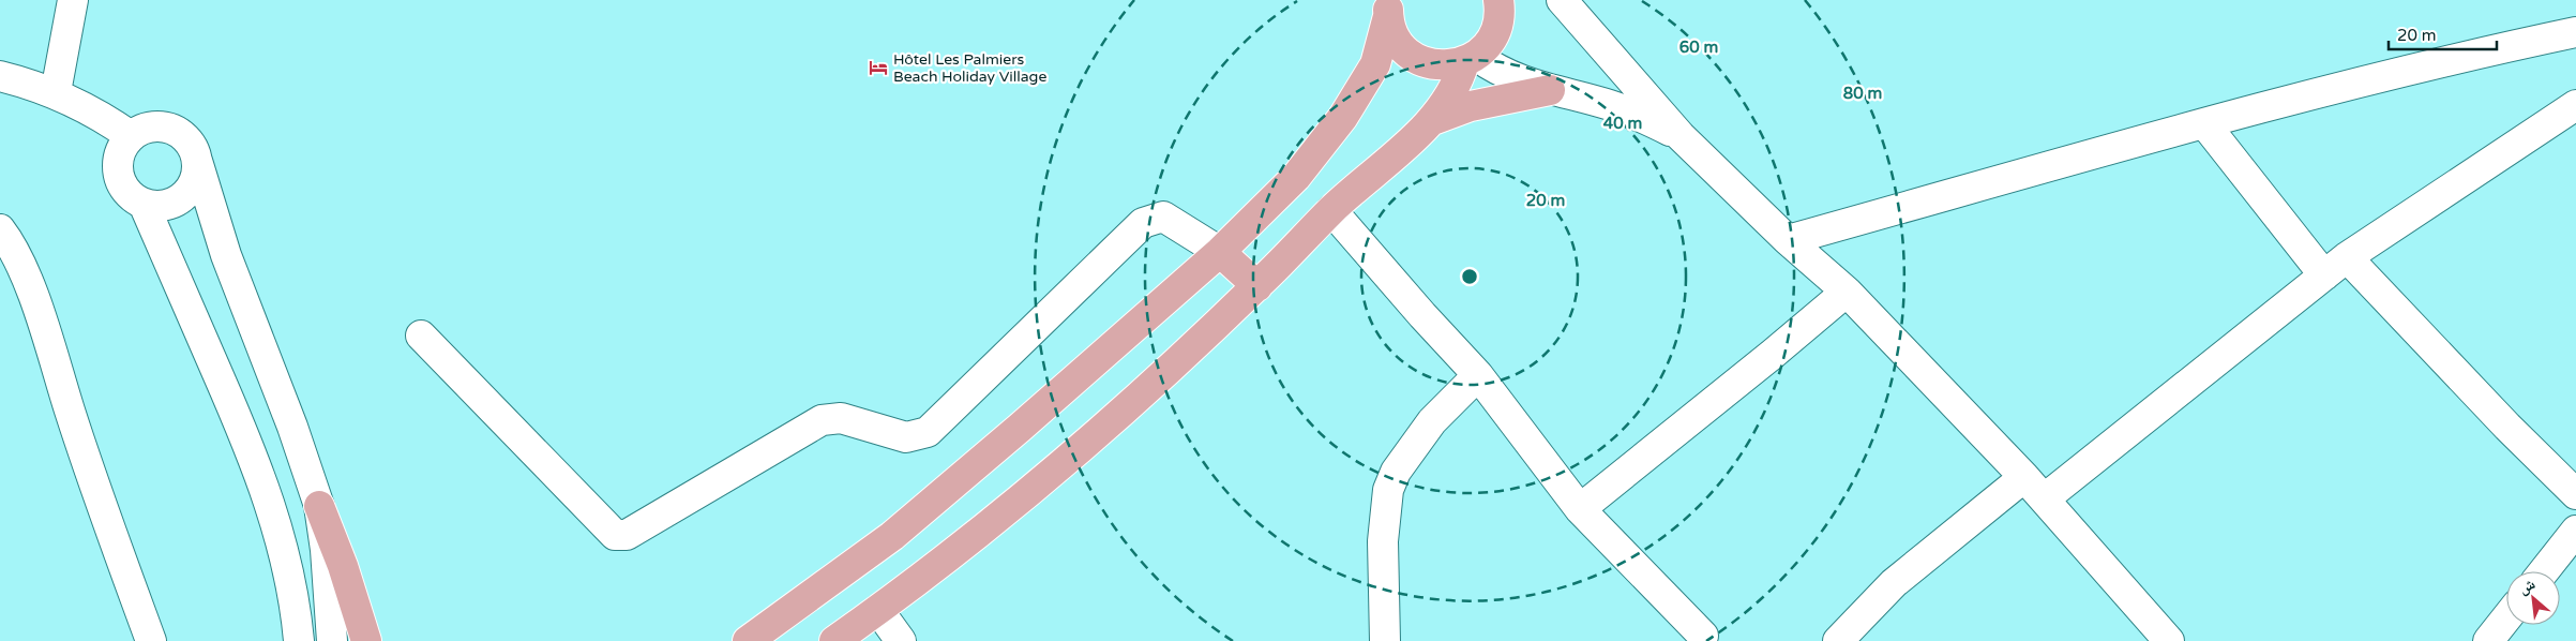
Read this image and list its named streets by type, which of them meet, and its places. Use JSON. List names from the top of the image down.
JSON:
{
  "places": {
    "hotel": ["Hôtel Les Palmiers Beach Holiday Village"]
  },
  "scale_bar": "20 m",
  "north": "top left",
  "rings": [
    "60 m",
    "80 m",
    "40 m",
    "20 m"
  ]
}
